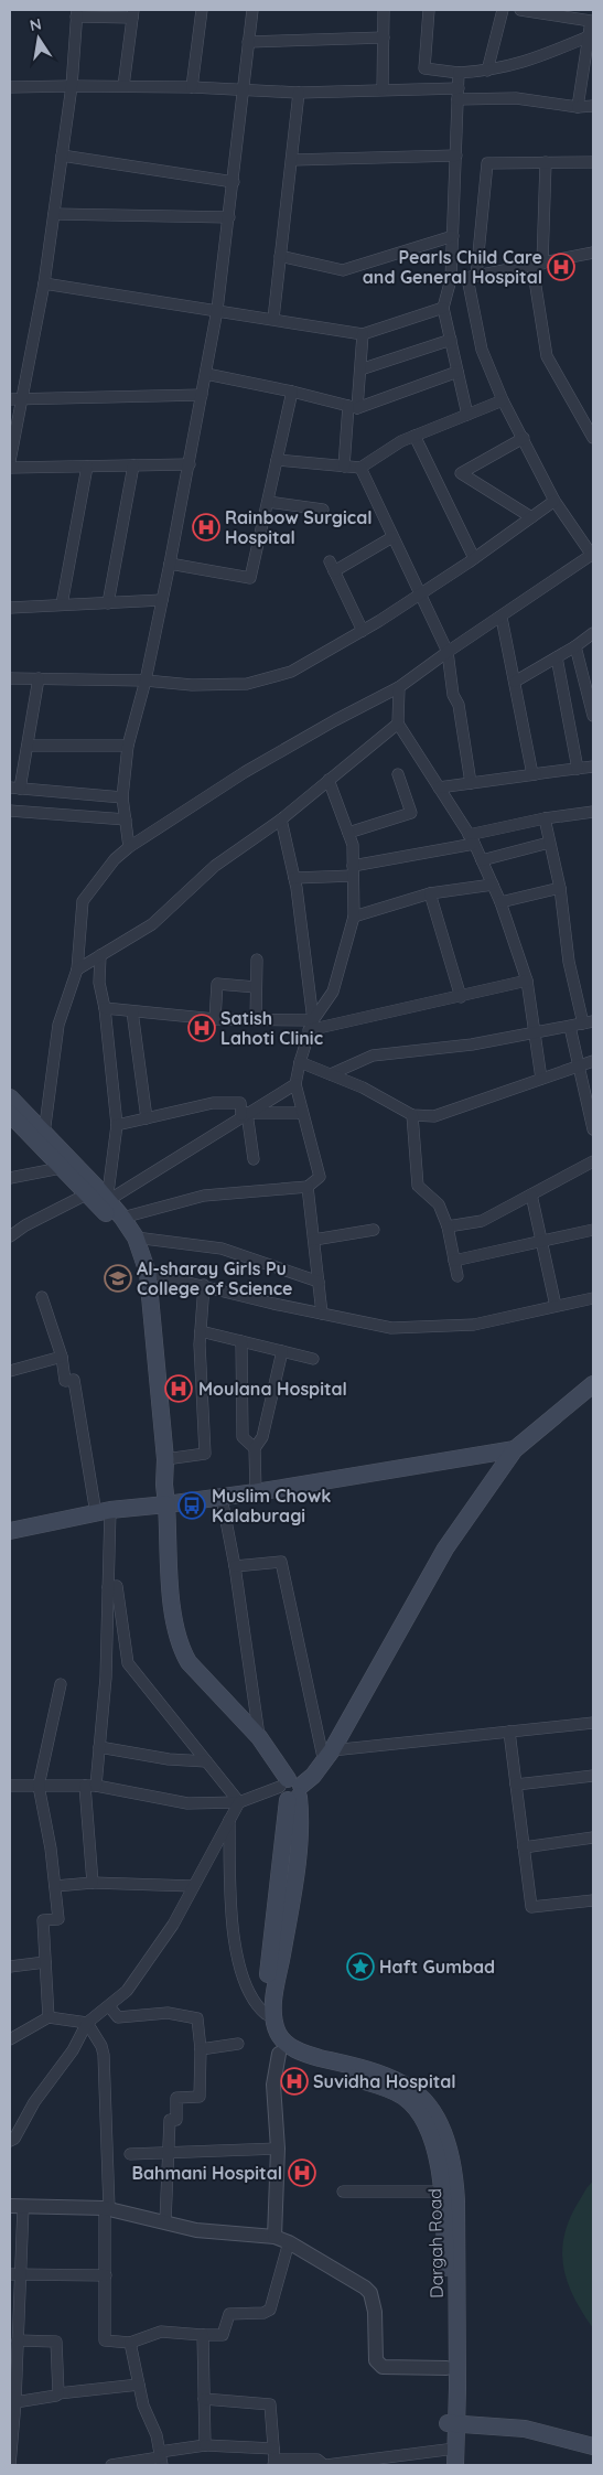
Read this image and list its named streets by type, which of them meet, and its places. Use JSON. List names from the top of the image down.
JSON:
{
  "streets": {
    "main road": ["Dargah Road"]
  },
  "places": {
    "hospital": [
      "Pearls Child Care and General Hospital",
      "Rainbow Surgical Hospital",
      "Satish Lahoti Clinic",
      "Moulana Hospital",
      "Suvidha Hospital",
      "Bahmani Hospital"
    ],
    "school or university": ["Al-sharay Girls Pu College of Science"],
    "bus stop": ["Muslim Chowk Kalaburagi"],
    "place": ["Haft Gumbad"]
  },
  "north": "top"
}
